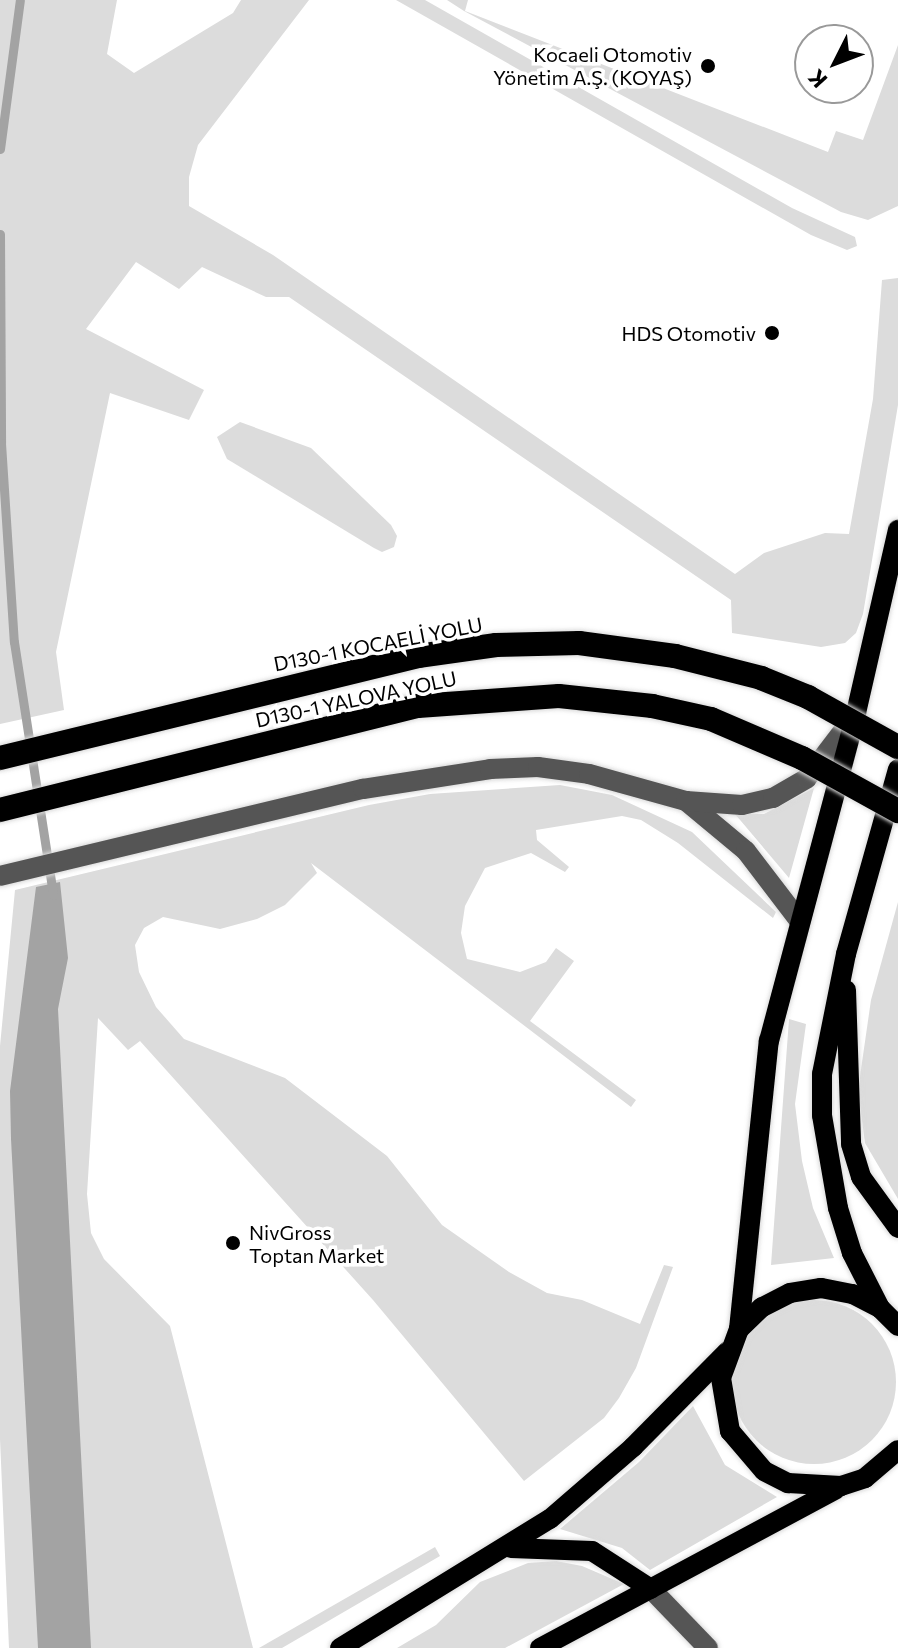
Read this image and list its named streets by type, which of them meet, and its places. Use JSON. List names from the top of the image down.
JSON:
{
  "streets": {
    "highway": ["D130-1 KOCAELİ YOLU", "D130-1 YALOVA YOLU"]
  },
  "places": ["Kocaeli Otomotiv Yönetim A.Ş. (KOYAŞ)", "HDS Otomotiv", "NivGross Toptan Market"],
  "north": "bottom left"
}
